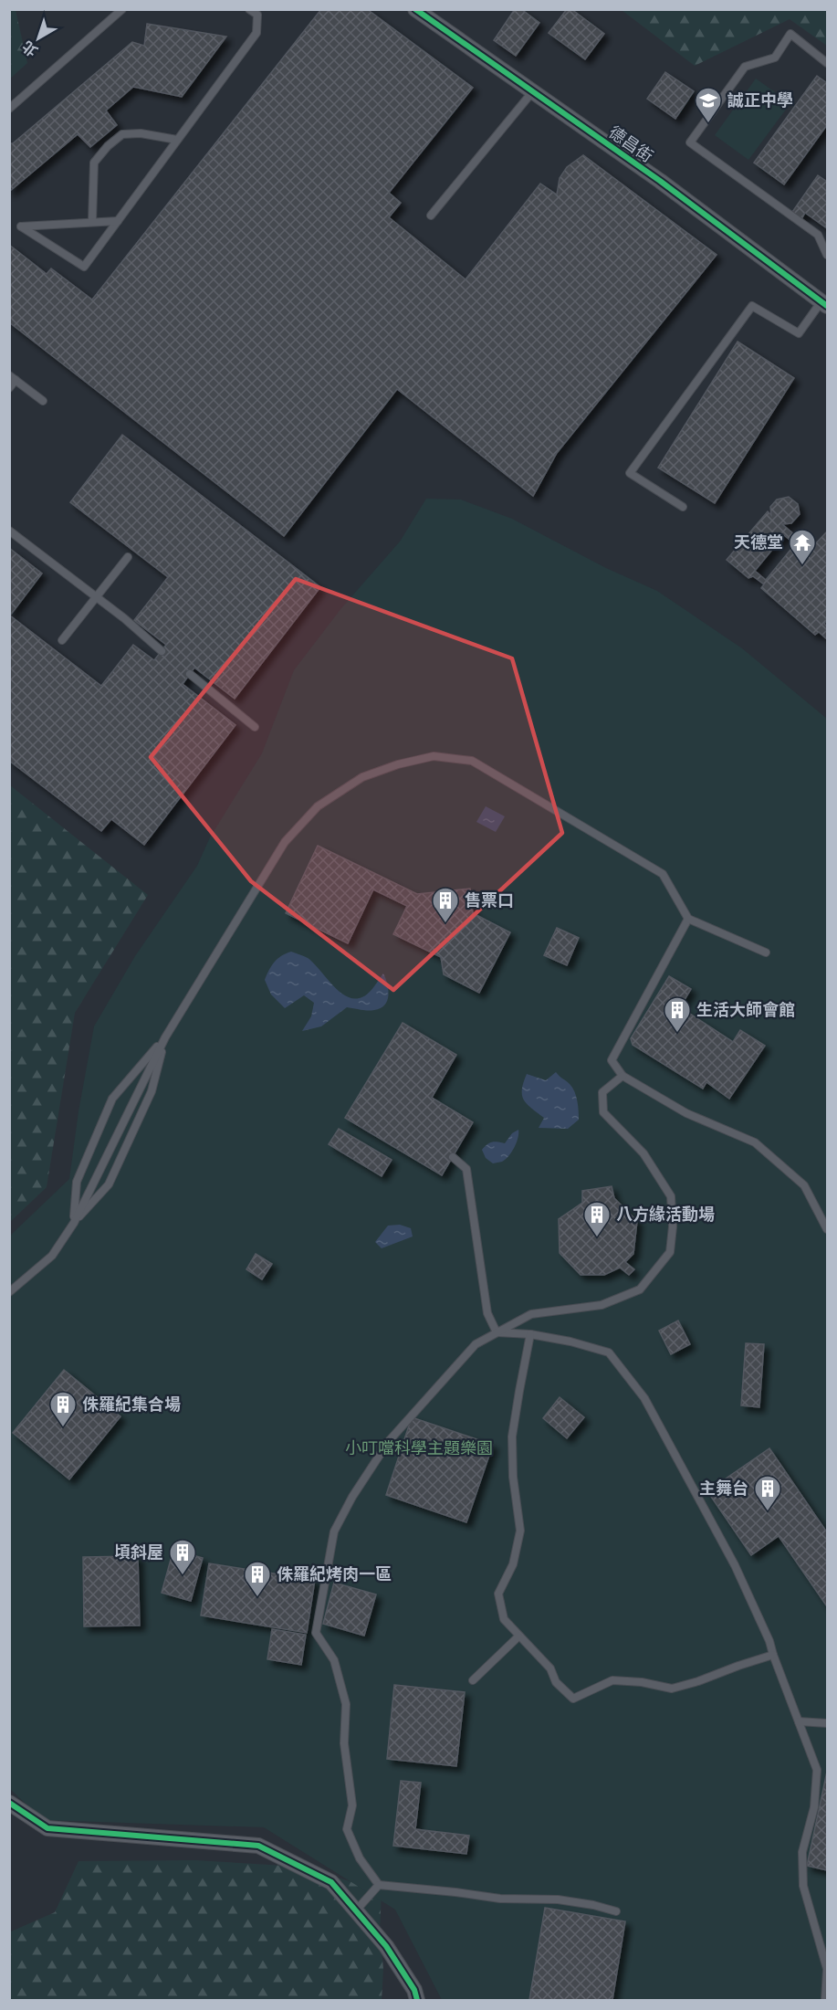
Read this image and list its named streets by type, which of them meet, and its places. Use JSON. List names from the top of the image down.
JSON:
{
  "streets": {
    "street": ["德昌街"]
  },
  "parks": ["小叮噹科學主題樂園"],
  "places": {
    "school or university": ["誠正中學"],
    "temple": ["天德堂"],
    "building": [
      "售票口",
      "生活大師會館",
      "八方緣活動場",
      "侏羅紀集合場",
      "主舞台",
      "頃斜屋",
      "侏羅紀烤肉一區"
    ]
  },
  "north": "bottom left"
}
